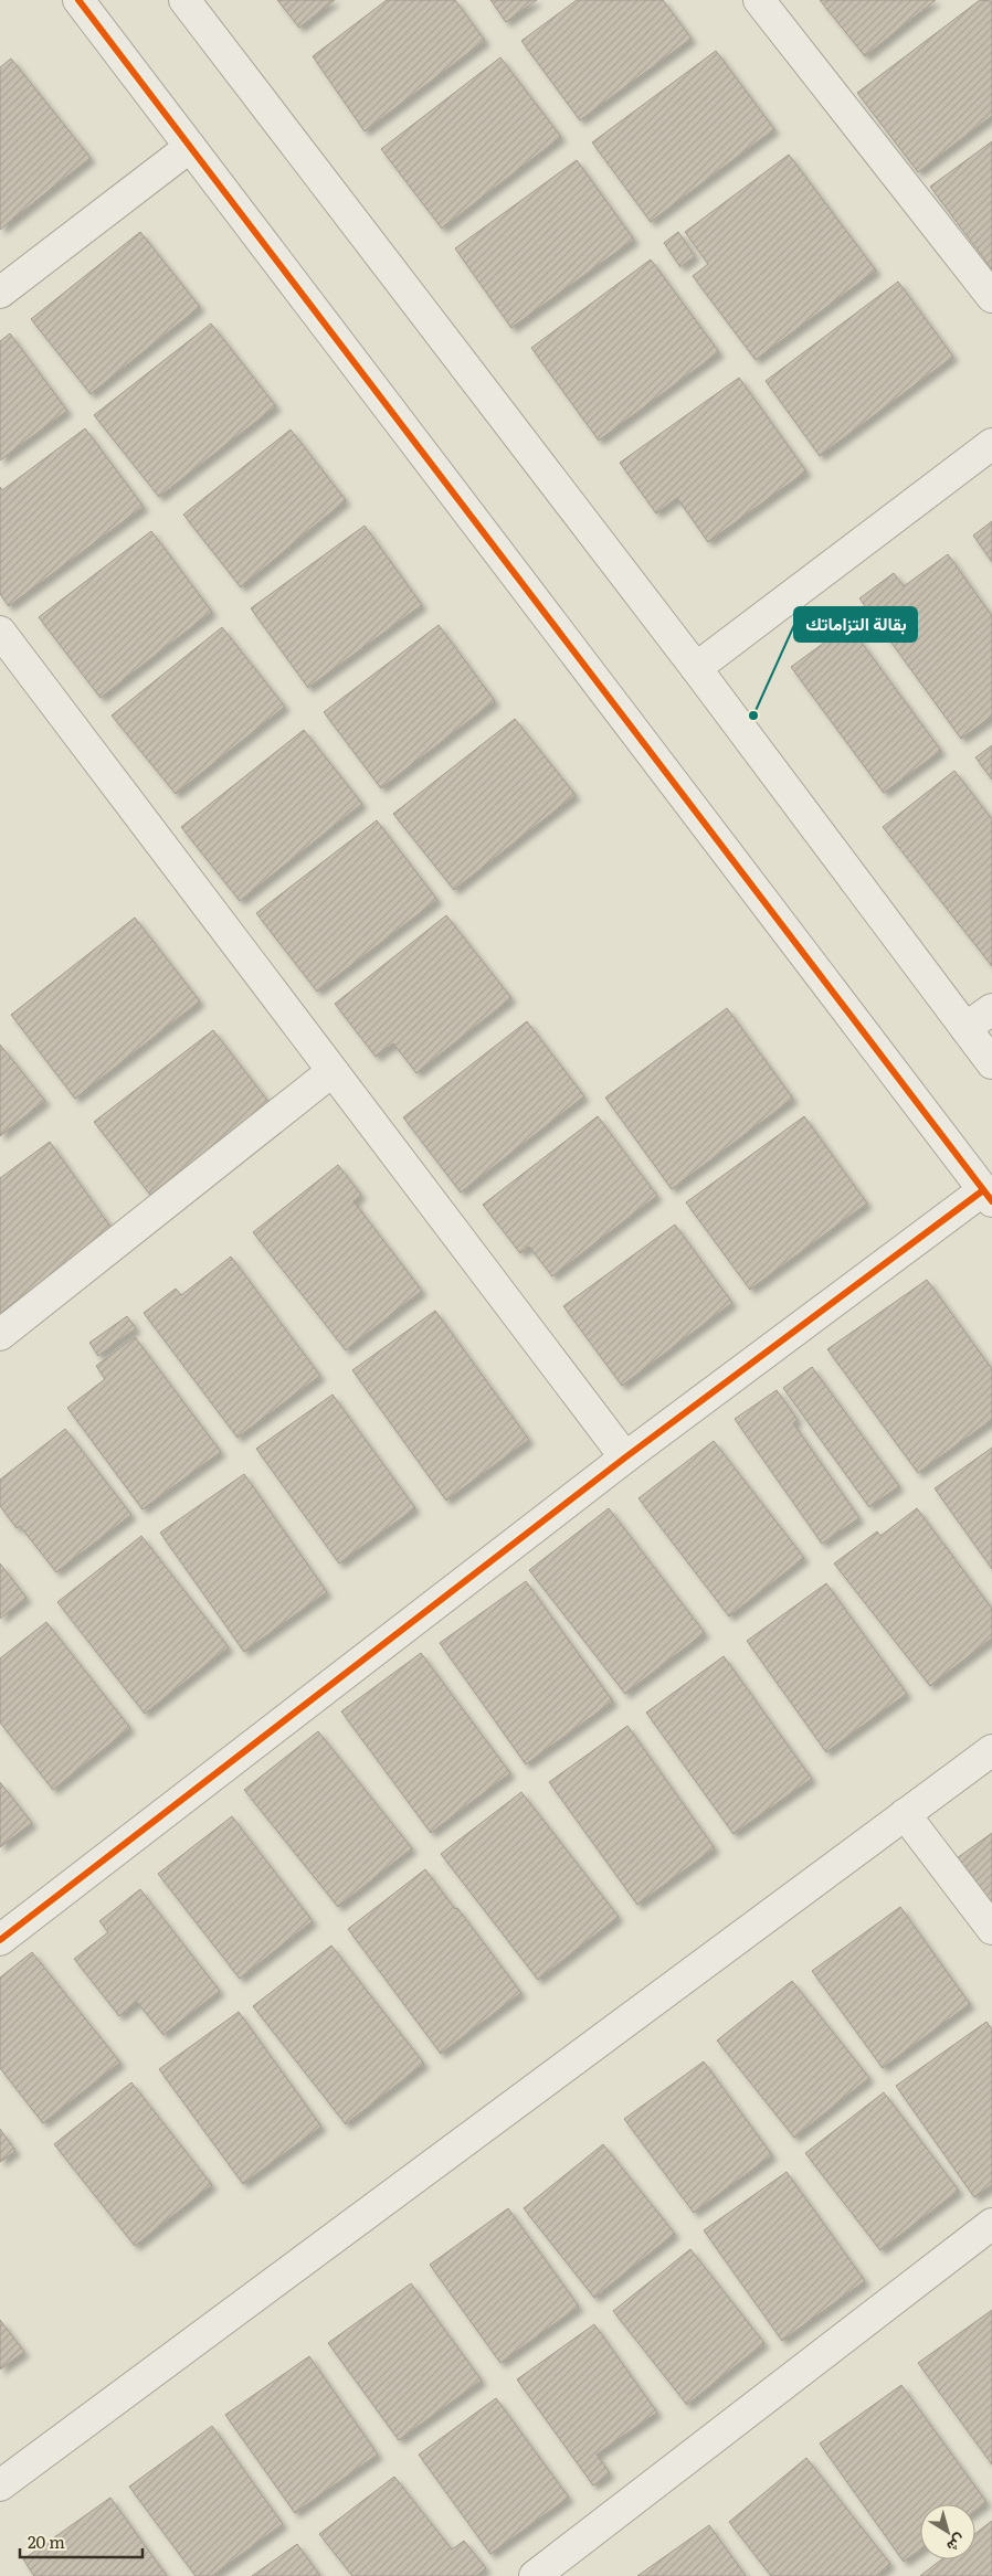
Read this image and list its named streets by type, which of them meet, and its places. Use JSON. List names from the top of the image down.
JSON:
{
  "places": ["بقالة التزاماتك"],
  "scale_bar": "20 m",
  "north": "bottom right"
}
